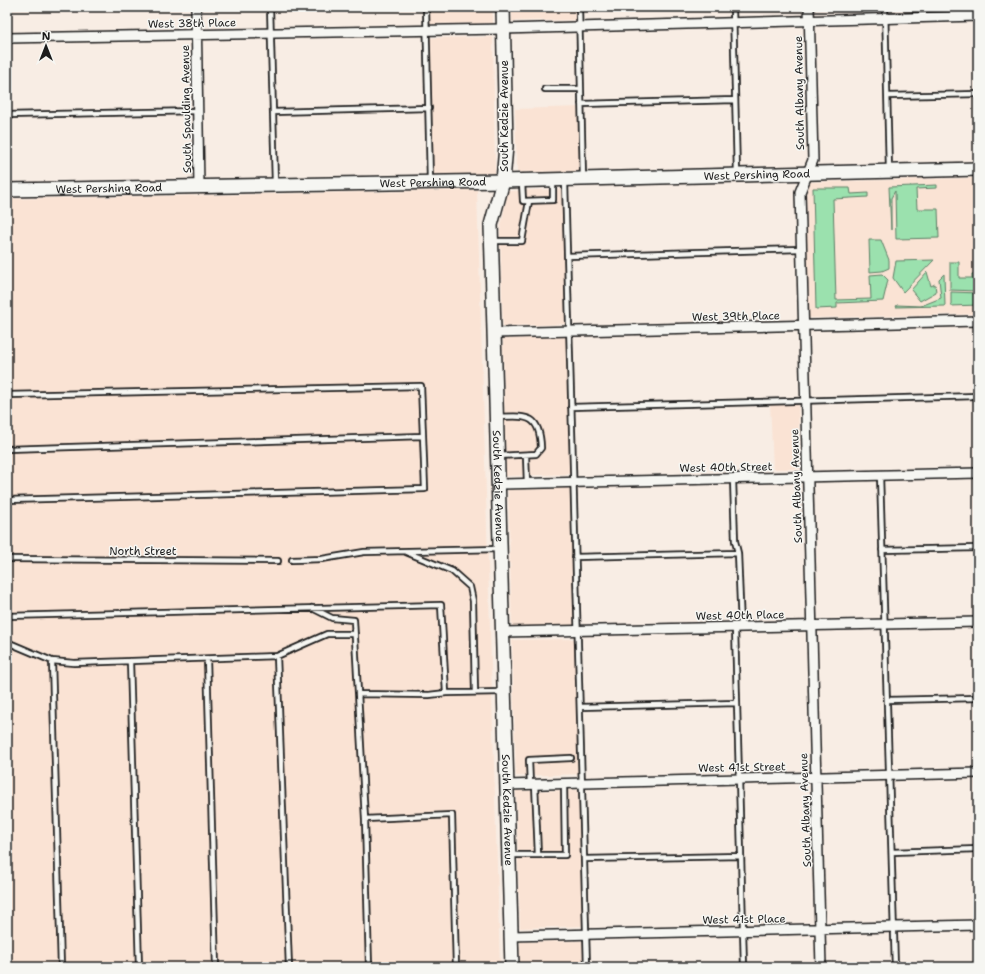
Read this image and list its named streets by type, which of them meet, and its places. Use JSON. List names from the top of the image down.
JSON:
{
  "streets": {
    "main road": ["South Kedzie Avenue", "West Pershing Road"],
    "street": [
      "West 38th Place",
      "South Albany Avenue",
      "South Spaulding Avenue",
      "West 39th Place",
      "West 40th Street",
      "West 40th Place",
      "West 41st Street",
      "West 41st Place"
    ],
    "lane": ["North Street"]
  },
  "crossings": [
    ["West 38th Place", "South Albany Avenue"],
    ["West 38th Place", "South Spaulding Avenue"],
    ["West 38th Place", "South Kedzie Avenue"],
    ["South Albany Avenue", "West Pershing Road"],
    ["South Albany Avenue", "West 39th Place"],
    ["South Albany Avenue", "West 40th Street"],
    ["South Albany Avenue", "West 40th Place"],
    ["South Albany Avenue", "West 41st Street"],
    ["South Albany Avenue", "West 41st Place"],
    ["South Spaulding Avenue", "West Pershing Road"],
    ["South Kedzie Avenue", "West Pershing Road"],
    ["South Kedzie Avenue", "West 39th Place"],
    ["South Kedzie Avenue", "West 40th Street"],
    ["South Kedzie Avenue", "West 40th Place"],
    ["South Kedzie Avenue", "West 41st Street"],
    ["South Kedzie Avenue", "West 41st Place"]
  ],
  "north": "top"
}
